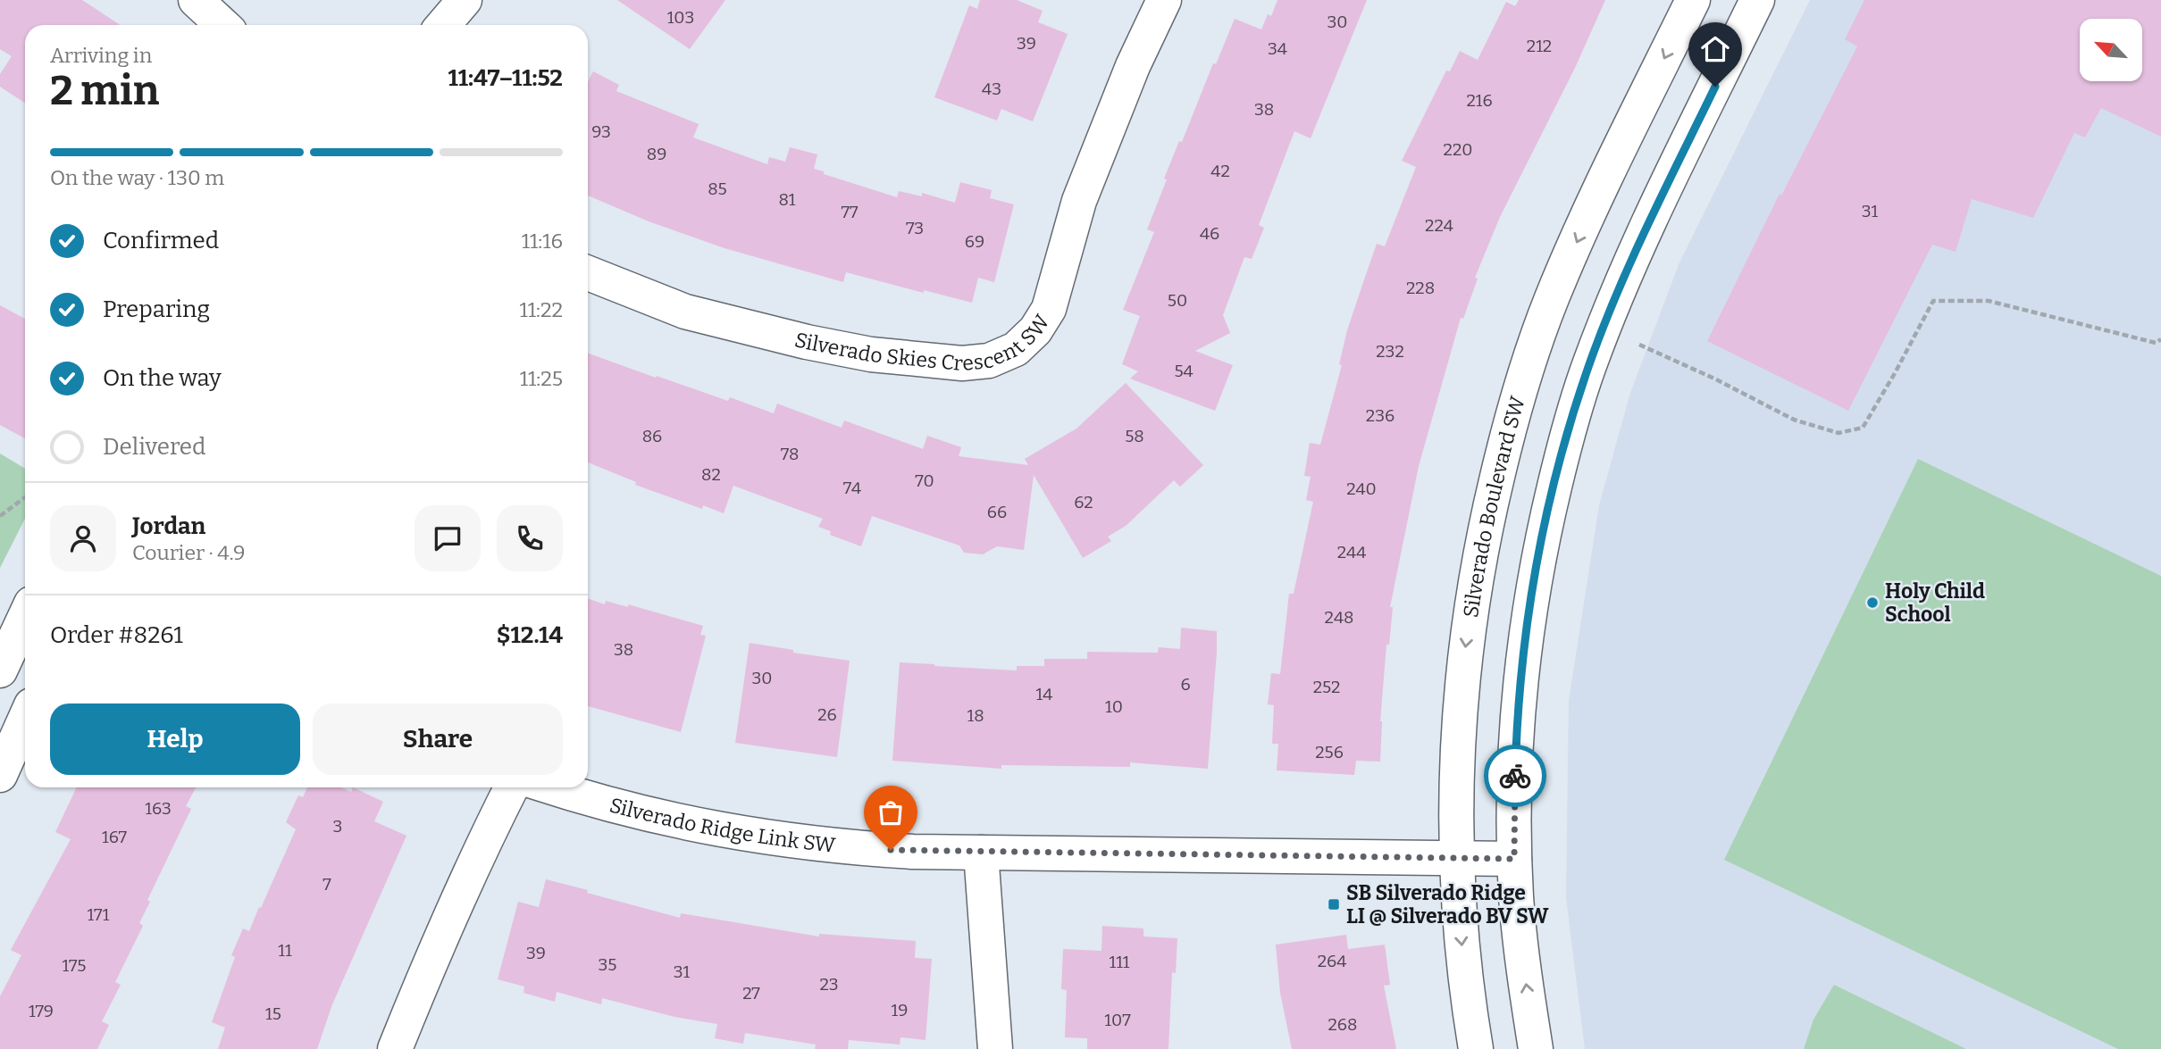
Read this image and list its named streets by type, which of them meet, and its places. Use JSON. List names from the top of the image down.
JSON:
{
  "streets": {
    "street": ["Silverado Skies Crescent SW", "Silverado Boulevard SW", "Silverado Ridge Link SW"]
  },
  "crossings": [
    ["Silverado Boulevard SW", "Silverado Ridge Link SW"]
  ],
  "places": {
    "other": ["Holy Child School"],
    "transit": ["SB Silverado Ridge LI @ Silverado BV SW"]
  },
  "house_numbers": [
    "103",
    "30",
    "39",
    "212",
    "34",
    "43",
    "216",
    "38",
    "93",
    "220",
    "89",
    "42",
    "85",
    "81",
    "31",
    "77",
    "224",
    "73",
    "46",
    "69",
    "228",
    "50",
    "232",
    "54",
    "236",
    "86",
    "58",
    "78",
    "82",
    "70",
    "74",
    "240",
    "62",
    "66",
    "244",
    "248",
    "38",
    "30",
    "6",
    "252",
    "14",
    "10",
    "26",
    "18",
    "256",
    "163",
    "3",
    "167",
    "7",
    "171",
    "11",
    "39",
    "264",
    "111",
    "35",
    "175",
    "31",
    "23",
    "27",
    "19",
    "179",
    "15",
    "107",
    "268"
  ],
  "north": "top left",
  "page": {
    "heading": ["2 min", "Arriving in", "11:47–11:52"],
    "panel": [
      "Jordan",
      "Courier · 4.9",
      "Order #8261",
      "$12.14"
    ],
    "bar": "On the way · 130 m",
    "list": [
      ["Confirmed", "11:16"],
      ["Preparing", "11:22"],
      ["On the way", "11:25"],
      "Delivered"
    ],
    "buttons": ["Help", "Share"]
  }
}
